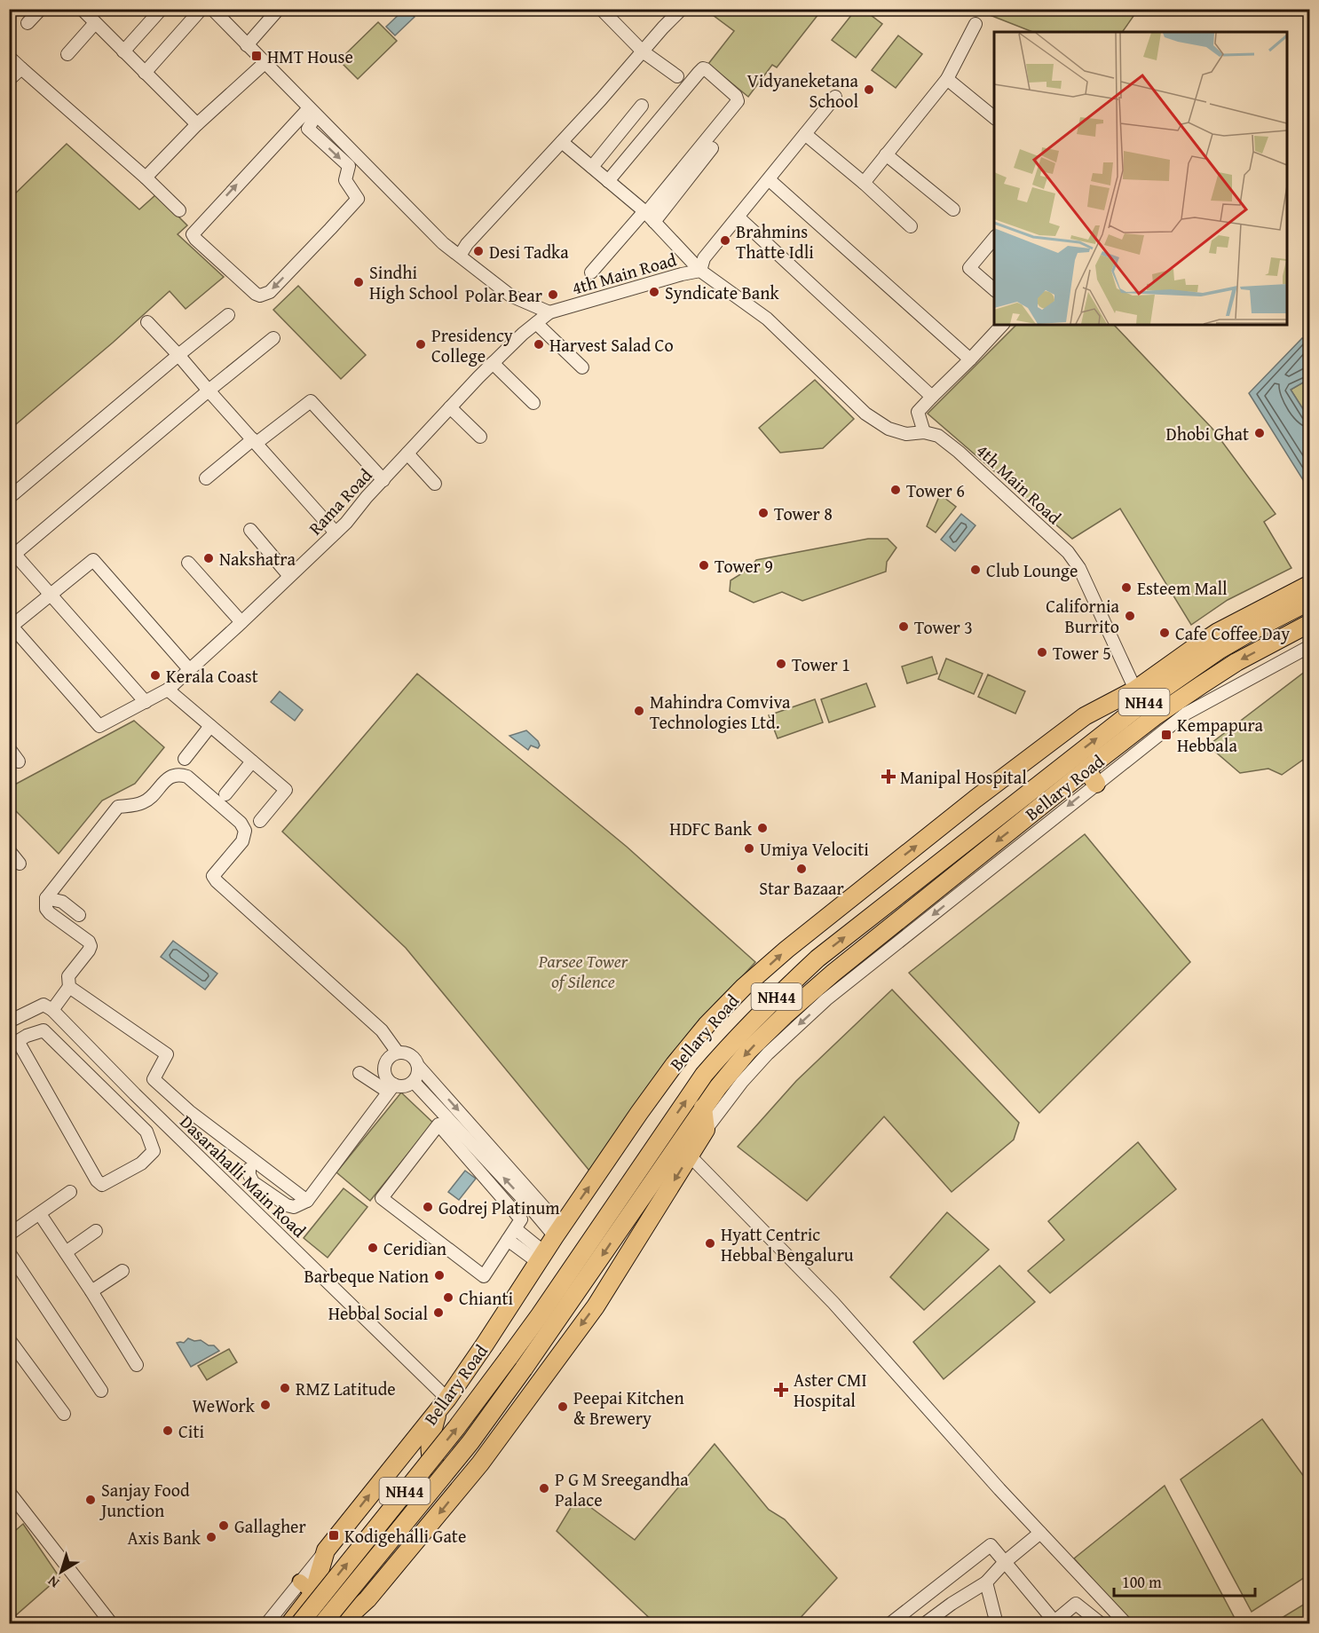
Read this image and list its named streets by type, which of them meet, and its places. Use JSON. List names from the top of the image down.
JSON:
{
  "streets": {
    "highway": ["NH44", "Bellary Road"],
    "street": ["4th Main Road", "Rama Road", "Dasarahalli Main Road"]
  },
  "crossings": [
    ["4th Main Road", "Rama Road"],
    ["4th Main Road", "Bellary Road"],
    ["Bellary Road", "Dasarahalli Main Road"]
  ],
  "parks": ["Parsee Tower of Silence"],
  "places": {
    "transit": ["HMT House", "Kempapura Hebbala", "Kodigehalli Gate"],
    "other": [
      "Vidyaneketana School",
      "Brahmins Thatte Idli",
      "Desi Tadka",
      "Sindhi High School",
      "Syndicate Bank",
      "Polar Bear",
      "Presidency College",
      "Harvest Salad Co",
      "Dhobi Ghat",
      "Tower 6",
      "Tower 8",
      "Nakshatra",
      "Tower 9",
      "Club Lounge",
      "Esteem Mall",
      "California Burrito",
      "Tower 3",
      "Cafe Coffee Day",
      "Tower 5",
      "Tower 1",
      "Kerala Coast",
      "Mahindra Comviva Technologies Ltd.",
      "HDFC Bank",
      "Umiya Velociti",
      "Star Bazaar",
      "Godrej Platinum",
      "Hyatt Centric Hebbal Bengaluru",
      "Ceridian",
      "Barbeque Nation",
      "Chianti",
      "Hebbal Social",
      "RMZ Latitude",
      "WeWork",
      "Peepai Kitchen & Brewery",
      "Citi",
      "P G M Sreegandha Palace",
      "Sanjay Food Junction",
      "Gallagher",
      "Axis Bank"
    ],
    "health": ["Manipal Hospital", "Aster CMI Hospital"]
  },
  "scale_bar": "100 m",
  "north": "bottom left"
}
